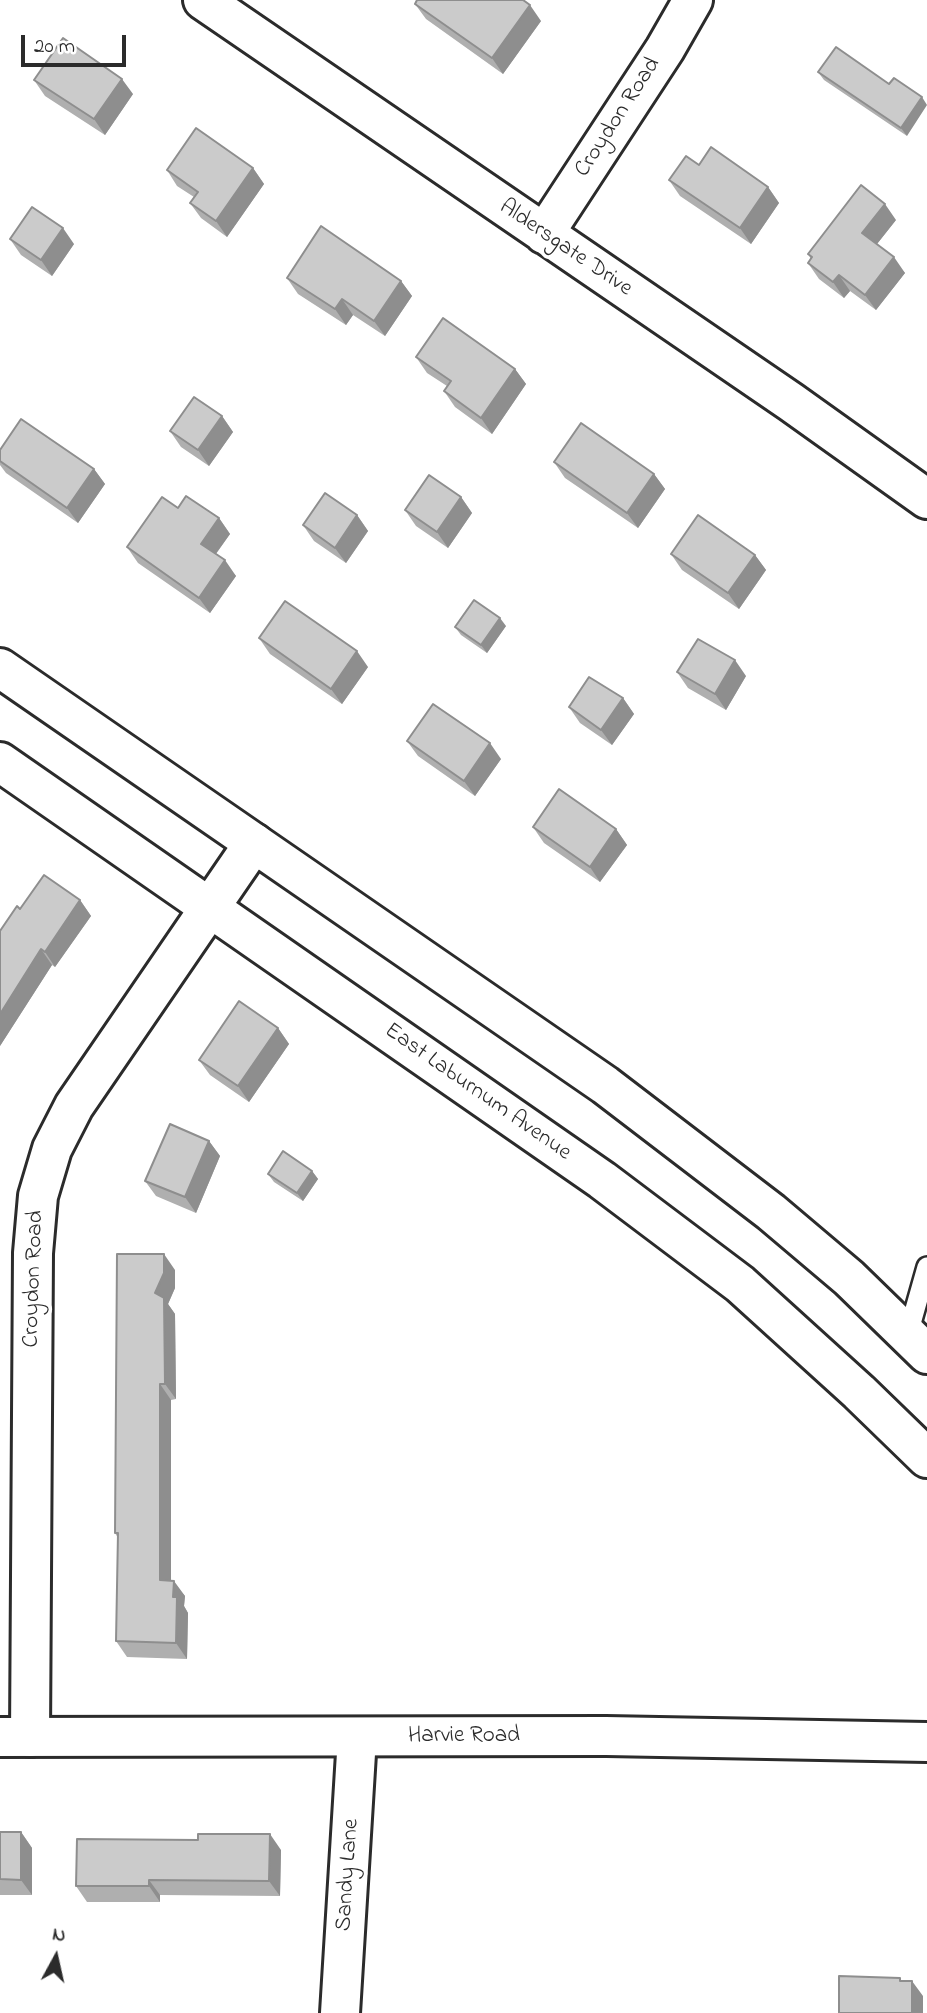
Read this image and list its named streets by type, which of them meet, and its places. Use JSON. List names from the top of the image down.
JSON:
{
  "streets": {
    "street": [
      "Croydon Road",
      "Aldersgate Drive",
      "East Laburnum Avenue",
      "Harvie Road",
      "Sandy Lane"
    ]
  },
  "crossings": [
    ["Croydon Road", "Aldersgate Drive"],
    ["Croydon Road", "East Laburnum Avenue"],
    ["Croydon Road", "Harvie Road"],
    ["Harvie Road", "Sandy Lane"]
  ],
  "scale_bar": "20 m",
  "north": "top"
}
